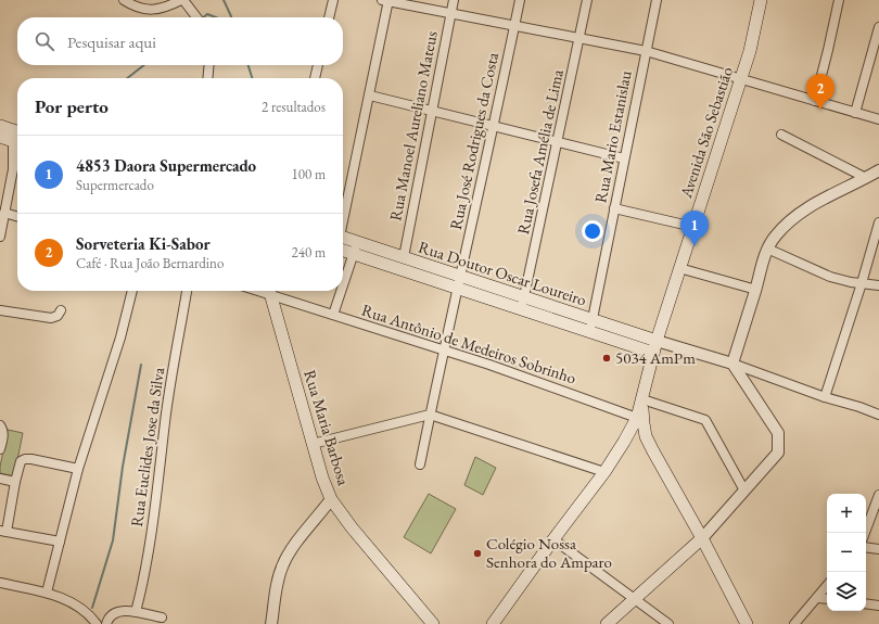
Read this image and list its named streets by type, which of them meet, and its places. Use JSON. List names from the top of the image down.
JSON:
{
  "streets": {
    "main road": ["Avenida São Sebastião", "Rua Doutor Oscar Loureiro", "Rua Maria Barbosa"],
    "street": [
      "Rua Manoel Aureliano Mateus",
      "Rua Mario Estanislau",
      "Rua José Rodrigues da Costa",
      "Rua Josefa Amélia de Lima",
      "Rua Antônio de Medeiros Sobrinho",
      "Rua Euclides Jose da Silva"
    ]
  },
  "crossings": [
    ["Rua Manoel Aureliano Mateus", "Rua Doutor Oscar Loureiro"],
    ["Avenida São Sebastião", "Rua Doutor Oscar Loureiro"],
    ["Rua Mario Estanislau", "Rua Doutor Oscar Loureiro"],
    ["Rua José Rodrigues da Costa", "Rua Doutor Oscar Loureiro"],
    ["Rua José Rodrigues da Costa", "Rua Antônio de Medeiros Sobrinho"],
    ["Rua Josefa Amélia de Lima", "Rua Doutor Oscar Loureiro"]
  ],
  "places": ["5034 AmPm", "Colégio Nossa Senhora do Amparo"],
  "page": {
    "search": "Pesquisar aqui",
    "pins": ["2", "1"],
    "heading": ["Por perto", "2 resultados"],
    "list": [
      {
        "mark": "1",
        "name": "4853 Daora Supermercado",
        "note": "Supermercado",
        "value": "100 m"
      },
      {
        "mark": "2",
        "name": "Sorveteria Ki-Sabor",
        "note": "Café · Rua João Bernardino",
        "value": "240 m"
      }
    ],
    "map_buttons": ["+", "−"]
  }
}
